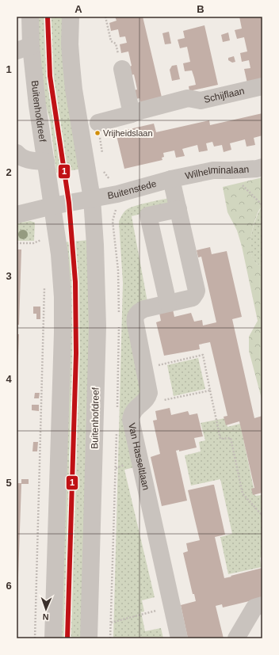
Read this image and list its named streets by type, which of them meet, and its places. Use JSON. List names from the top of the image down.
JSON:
{
  "streets": {
    "street": [
      "Schijflaan",
      "Buitenhofdreef",
      "Wilhelminalaan",
      "Buitenstede",
      "Van Hasseltlaan"
    ]
  },
  "crossings": [
    ["Buitenhofdreef", "Buitenstede"],
    ["Wilhelminalaan", "Buitenstede"],
    ["Wilhelminalaan", "Van Hasseltlaan"],
    ["Buitenstede", "Van Hasseltlaan"]
  ],
  "places": ["Vrijheidslaan"],
  "lines": ["transit line 1"],
  "north": "bottom",
  "grid": {
    "columns": ["A", "B"],
    "rows": [
      "1",
      "2",
      "3",
      "4",
      "5",
      "6"
    ]
  }
}
